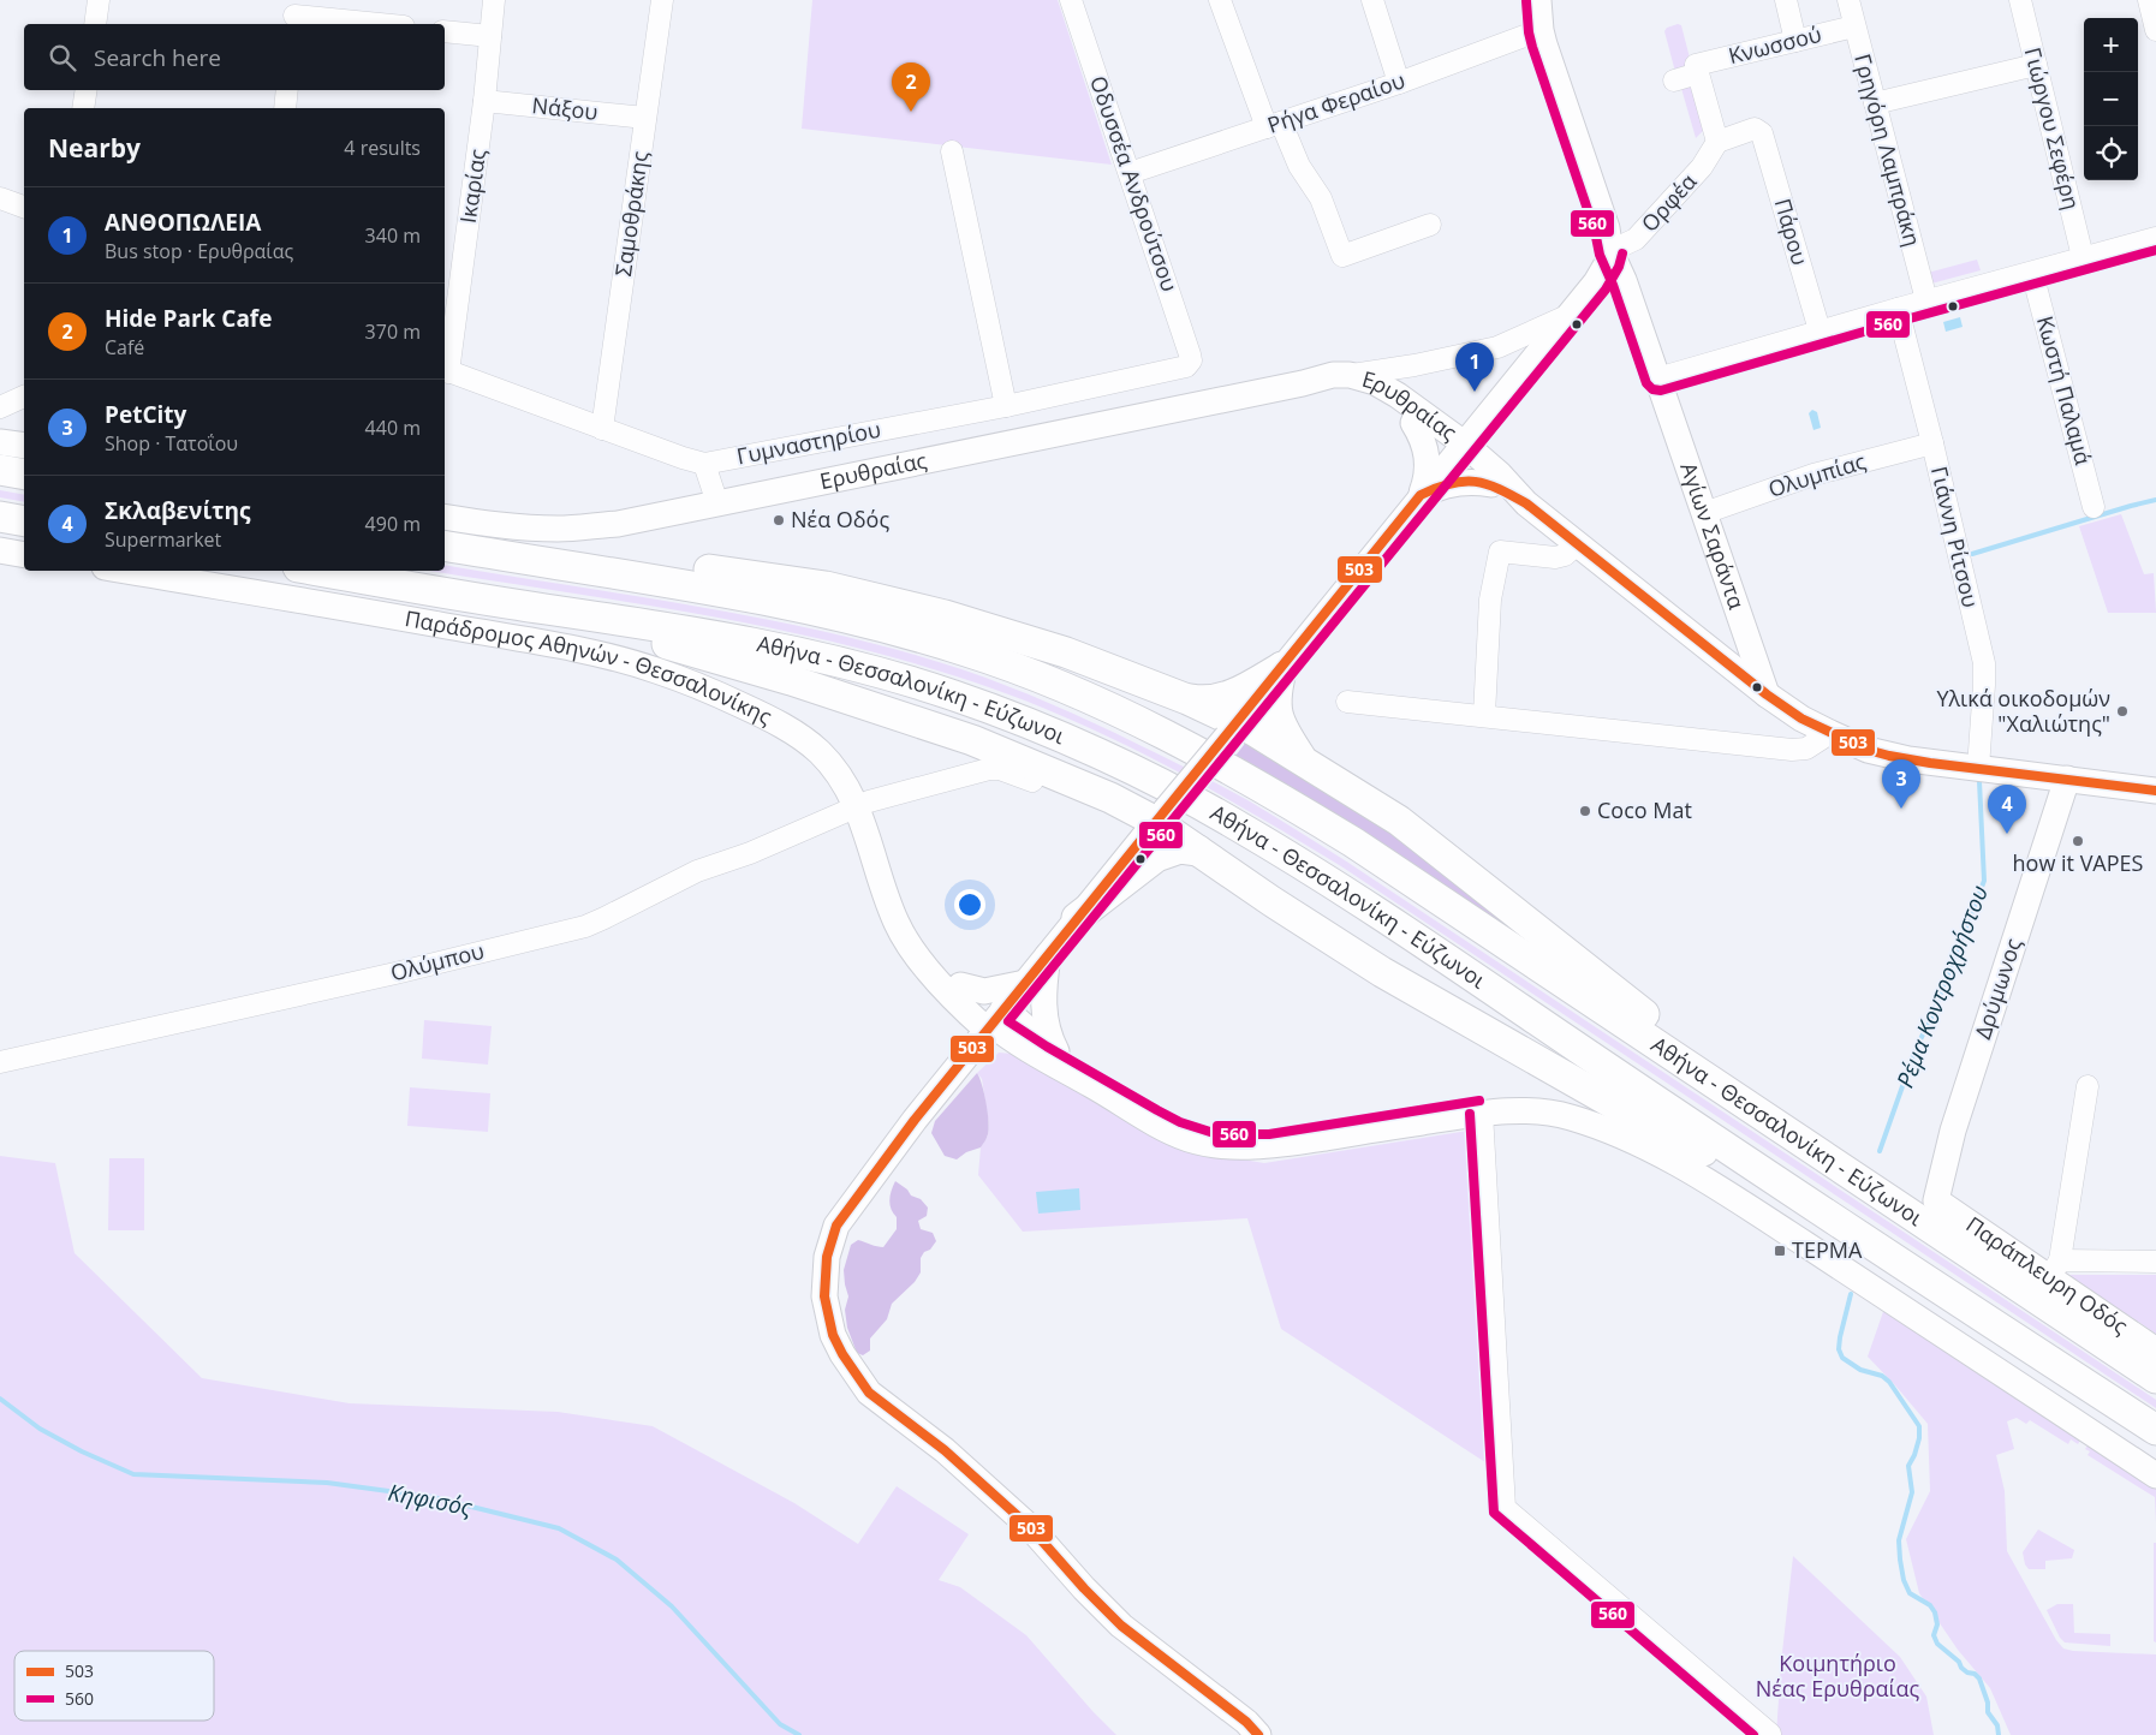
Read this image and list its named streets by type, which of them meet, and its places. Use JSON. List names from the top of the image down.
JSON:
{
  "streets": {
    "highway": ["Αθήνα - Θεσσαλονίκη - Εύζωνοι"],
    "main road": [
      "Ερυθραίας",
      "Αγίων Σαράντα",
      "Παράδρομος Αθηνών - Θεσσαλονίκης",
      "Δρύμωνος",
      "Παράπλευρη Οδός"
    ],
    "street": [
      "Κνωσσού",
      "Ρήγα Φεραίου",
      "Νάξου",
      "Γιώργου Σεφέρη",
      "Γρηγόρη Λαμπράκη",
      "Οδυσσέα Ανδρούτσου",
      "Ικαρίας",
      "Ορφέα",
      "Σαμοθράκης",
      "Πάρου",
      "Κωστή Παλαμά",
      "Γυμναστηρίου",
      "Ολυμπίας",
      "Γιάννη Ρίτσου",
      "Ολύμπου"
    ]
  },
  "crossings": [
    ["Κνωσσού", "Γρηγόρη Λαμπράκη"],
    ["Ρήγα Φεραίου", "Οδυσσέα Ανδρούτσου"],
    ["Νάξου", "Ικαρίας"],
    ["Νάξου", "Σαμοθράκης"],
    ["Οδυσσέα Ανδρούτσου", "Γυμναστηρίου"],
    ["Ικαρίας", "Γυμναστηρίου"],
    ["Ορφέα", "Πάρου"],
    ["Ορφέα", "Ερυθραίας"],
    ["Ορφέα", "Αγίων Σαράντα"],
    ["Σαμοθράκης", "Γυμναστηρίου"],
    ["Ερυθραίας", "Αγίων Σαράντα"],
    ["Ερυθραίας", "Παράδρομος Αθηνών - Θεσσαλονίκης"],
    ["Ολυμπίας", "Αγίων Σαράντα"],
    ["Ολυμπίας", "Γιάννη Ρίτσου"],
    ["Παράδρομος Αθηνών - Θεσσαλονίκης", "Ολύμπου"],
    ["Δρύμωνος", "Παράπλευρη Οδός"]
  ],
  "water": ["Ρέμα Κοντροχρήστου", "Κηφισός"],
  "parks": ["Κοιμητήριο Νέας Ερυθραίας"],
  "places": {
    "other": [
      "Νέα Οδός",
      "Υλικά οικοδομών \"Χαλιώτης\"",
      "Coco Mat",
      "how it VAPES"
    ],
    "transit": ["ΤΕΡΜΑ"]
  },
  "lines": ["transit line 560", "transit line 503"],
  "legend": ["503", "560"],
  "page": {
    "map_buttons": ["+", "−"],
    "search": "Search here",
    "pins": [
      "2",
      "1",
      "3",
      "4"
    ],
    "heading": ["Nearby", "4 results"],
    "list": [
      {
        "mark": "1",
        "name": "ΑΝΘΟΠΩΛΕΙΑ",
        "note": "Bus stop · Ερυθραίας",
        "value": "340 m"
      },
      {
        "mark": "2",
        "name": "Hide Park Cafe",
        "note": "Café",
        "value": "370 m"
      },
      {
        "mark": "3",
        "name": "PetCity",
        "note": "Shop · Τατοΐου",
        "value": "440 m"
      },
      {
        "mark": "4",
        "name": "Σκλαβενίτης",
        "note": "Supermarket",
        "value": "490 m"
      }
    ]
  }
}
